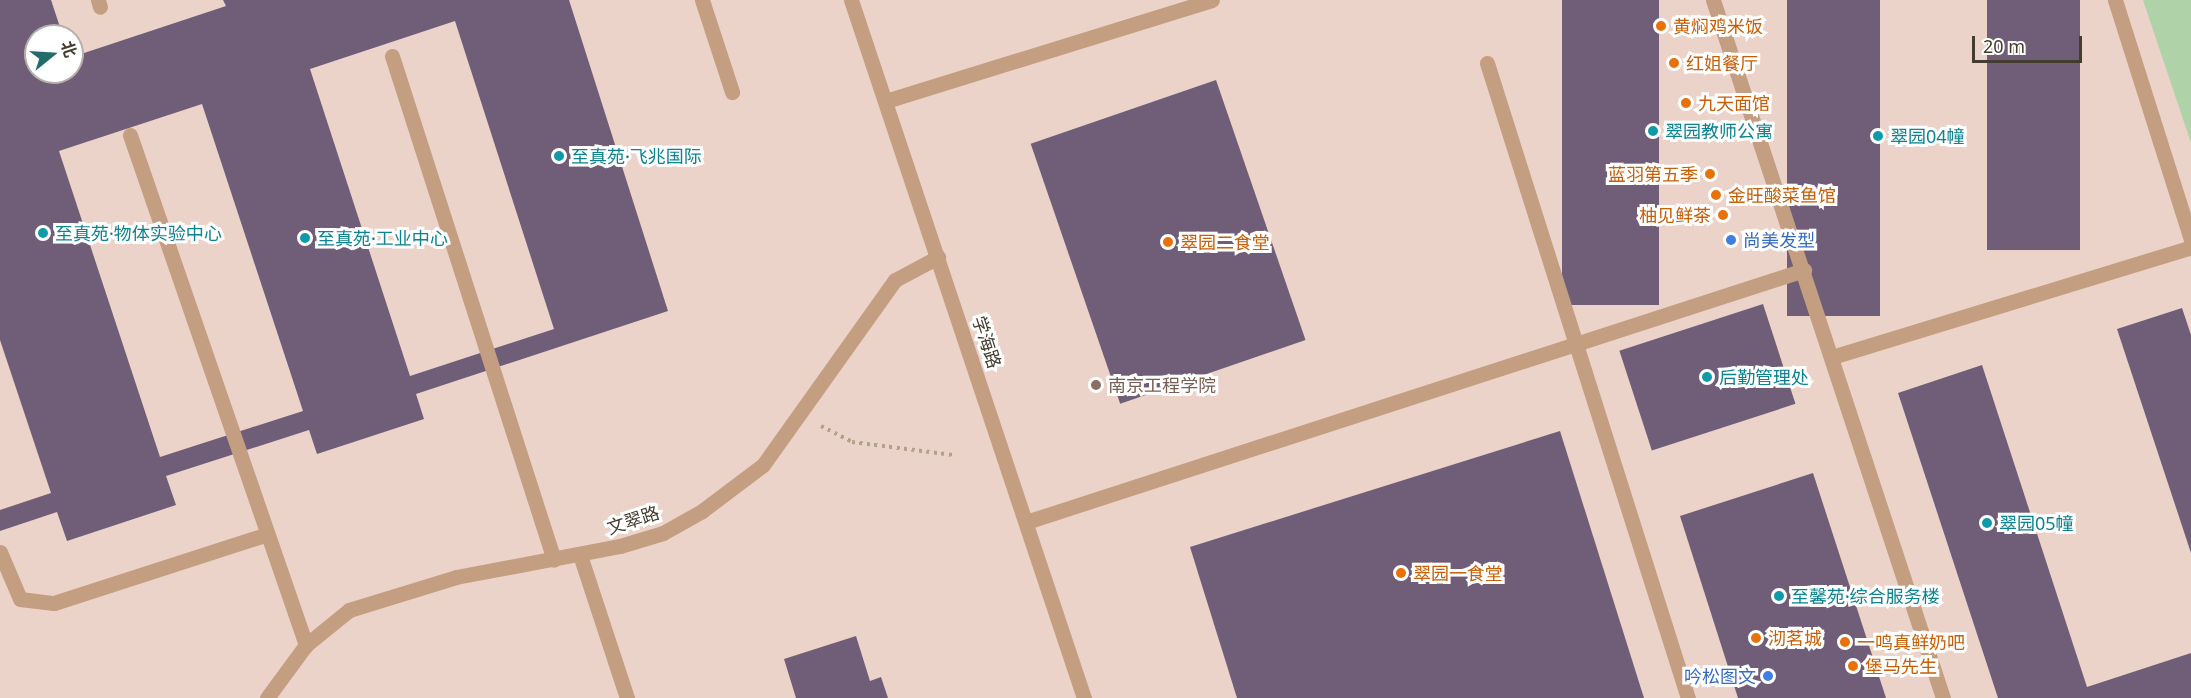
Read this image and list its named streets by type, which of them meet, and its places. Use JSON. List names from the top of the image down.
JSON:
{
  "streets": {
    "street": ["学海路", "文翠路"]
  },
  "crossings": [
    ["学海路", "文翠路"]
  ],
  "places": [
    "黄焖鸡米饭",
    "红姐餐厅",
    "九天面馆",
    "翠园教师公寓",
    "翠园04幢",
    "至真苑·飞兆国际",
    "蓝羽第五季",
    "金旺酸菜鱼馆",
    "柚见鲜茶",
    "至真苑·物体实验中心",
    "至真苑·工业中心",
    "尚美发型",
    "翠园二食堂",
    "后勤管理处",
    "南京工程学院",
    "翠园05幢",
    "翠园一食堂",
    "至馨苑·综合服务楼",
    "沏茗城",
    "一鸣真鲜奶吧",
    "堡马先生",
    "吟松图文"
  ],
  "scale_bar": "20 m",
  "north": "right"
}
